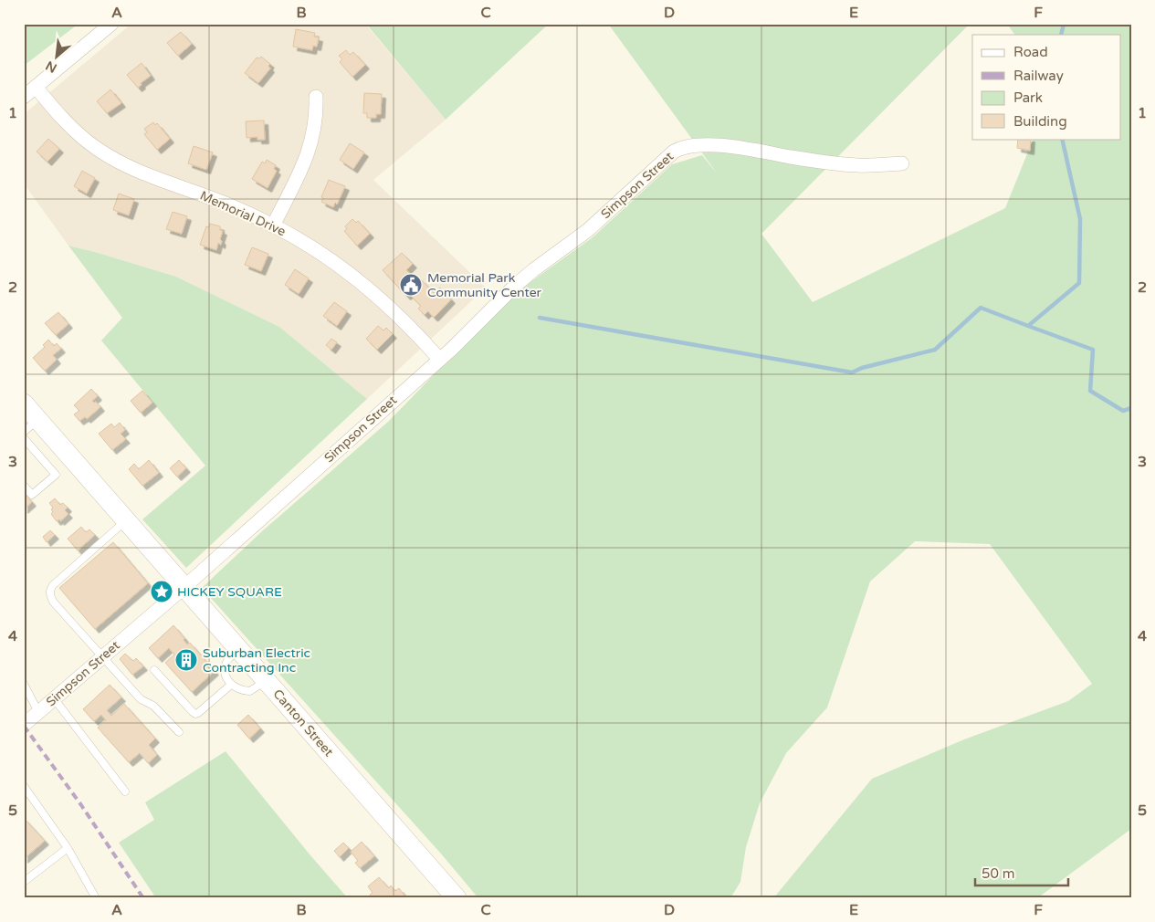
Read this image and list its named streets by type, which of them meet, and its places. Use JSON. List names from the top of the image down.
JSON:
{
  "streets": {
    "main road": ["Canton Street"],
    "street": ["Simpson Street", "Memorial Drive"]
  },
  "crossings": [
    ["Simpson Street", "Memorial Drive"],
    ["Simpson Street", "Canton Street"]
  ],
  "places": {
    "public building": ["Memorial Park Community Center"],
    "place": ["HICKEY SQUARE"],
    "building": ["Suburban Electric Contracting Inc"]
  },
  "legend": [
    "Road",
    "Railway",
    "Park",
    "Building"
  ],
  "scale_bar": "50 m",
  "north": "bottom left",
  "grid": {
    "columns": [
      "A",
      "B",
      "C",
      "D",
      "E",
      "F"
    ],
    "rows": [
      "1",
      "2",
      "3",
      "4",
      "5"
    ]
  }
}
